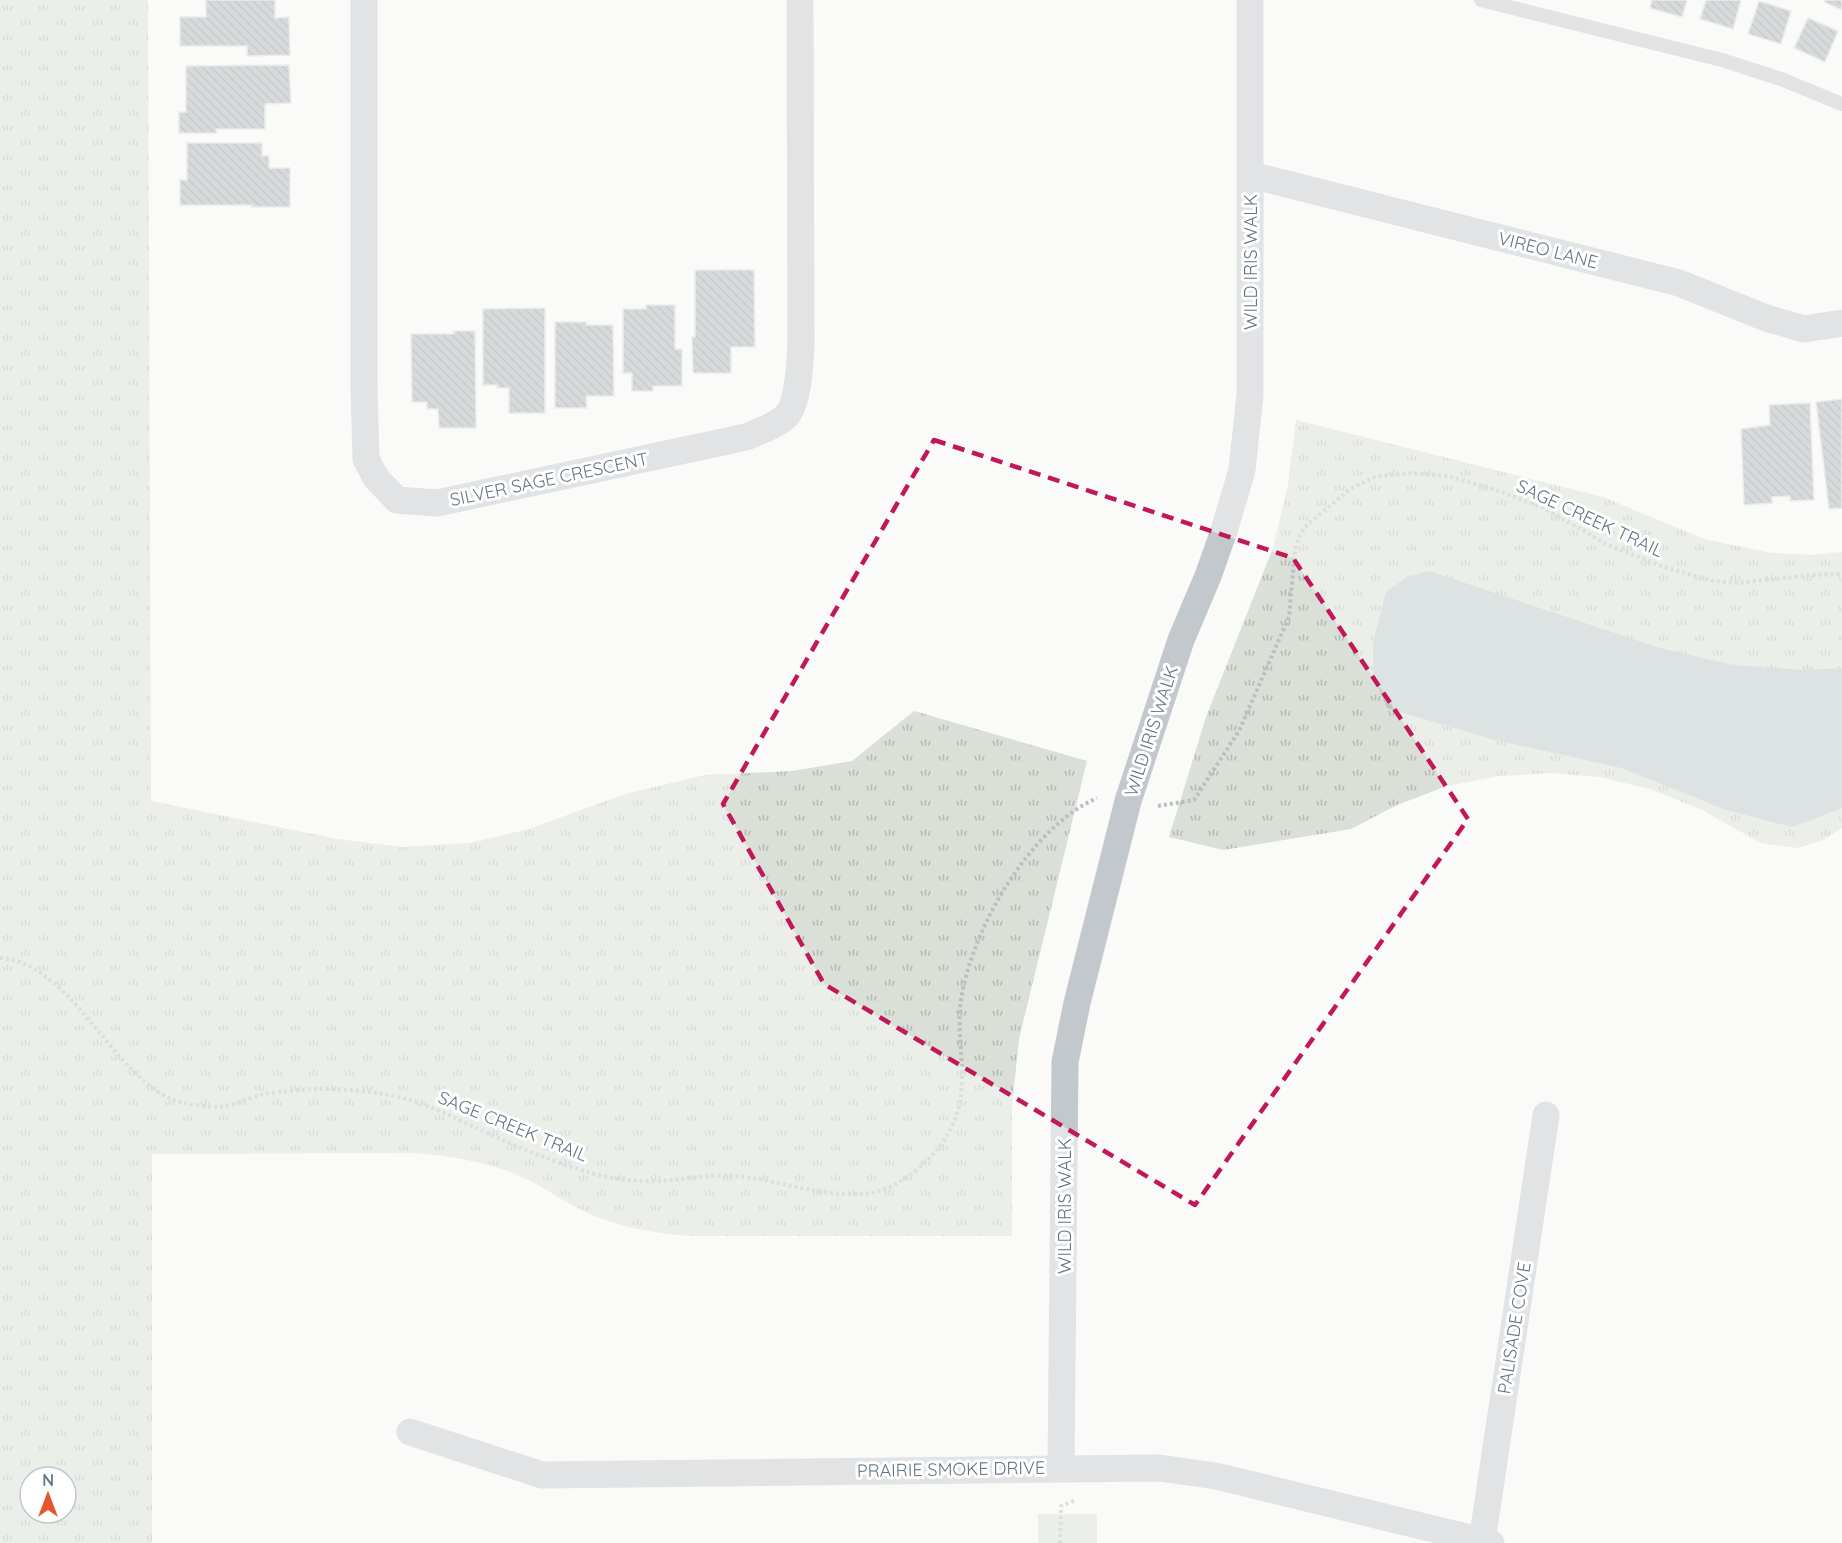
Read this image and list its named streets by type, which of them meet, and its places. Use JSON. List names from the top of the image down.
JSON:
{
  "streets": {
    "street": [
      "VIREO LANE",
      "WILD IRIS WALK",
      "SILVER SAGE CRESCENT",
      "PALISADE COVE",
      "PRAIRIE SMOKE DRIVE"
    ],
    "path": ["SAGE CREEK TRAIL"]
  },
  "crossings": [
    ["VIREO LANE", "WILD IRIS WALK"],
    ["WILD IRIS WALK", "SAGE CREEK TRAIL"],
    ["WILD IRIS WALK", "PRAIRIE SMOKE DRIVE"],
    ["PALISADE COVE", "PRAIRIE SMOKE DRIVE"]
  ],
  "north": "top"
}
